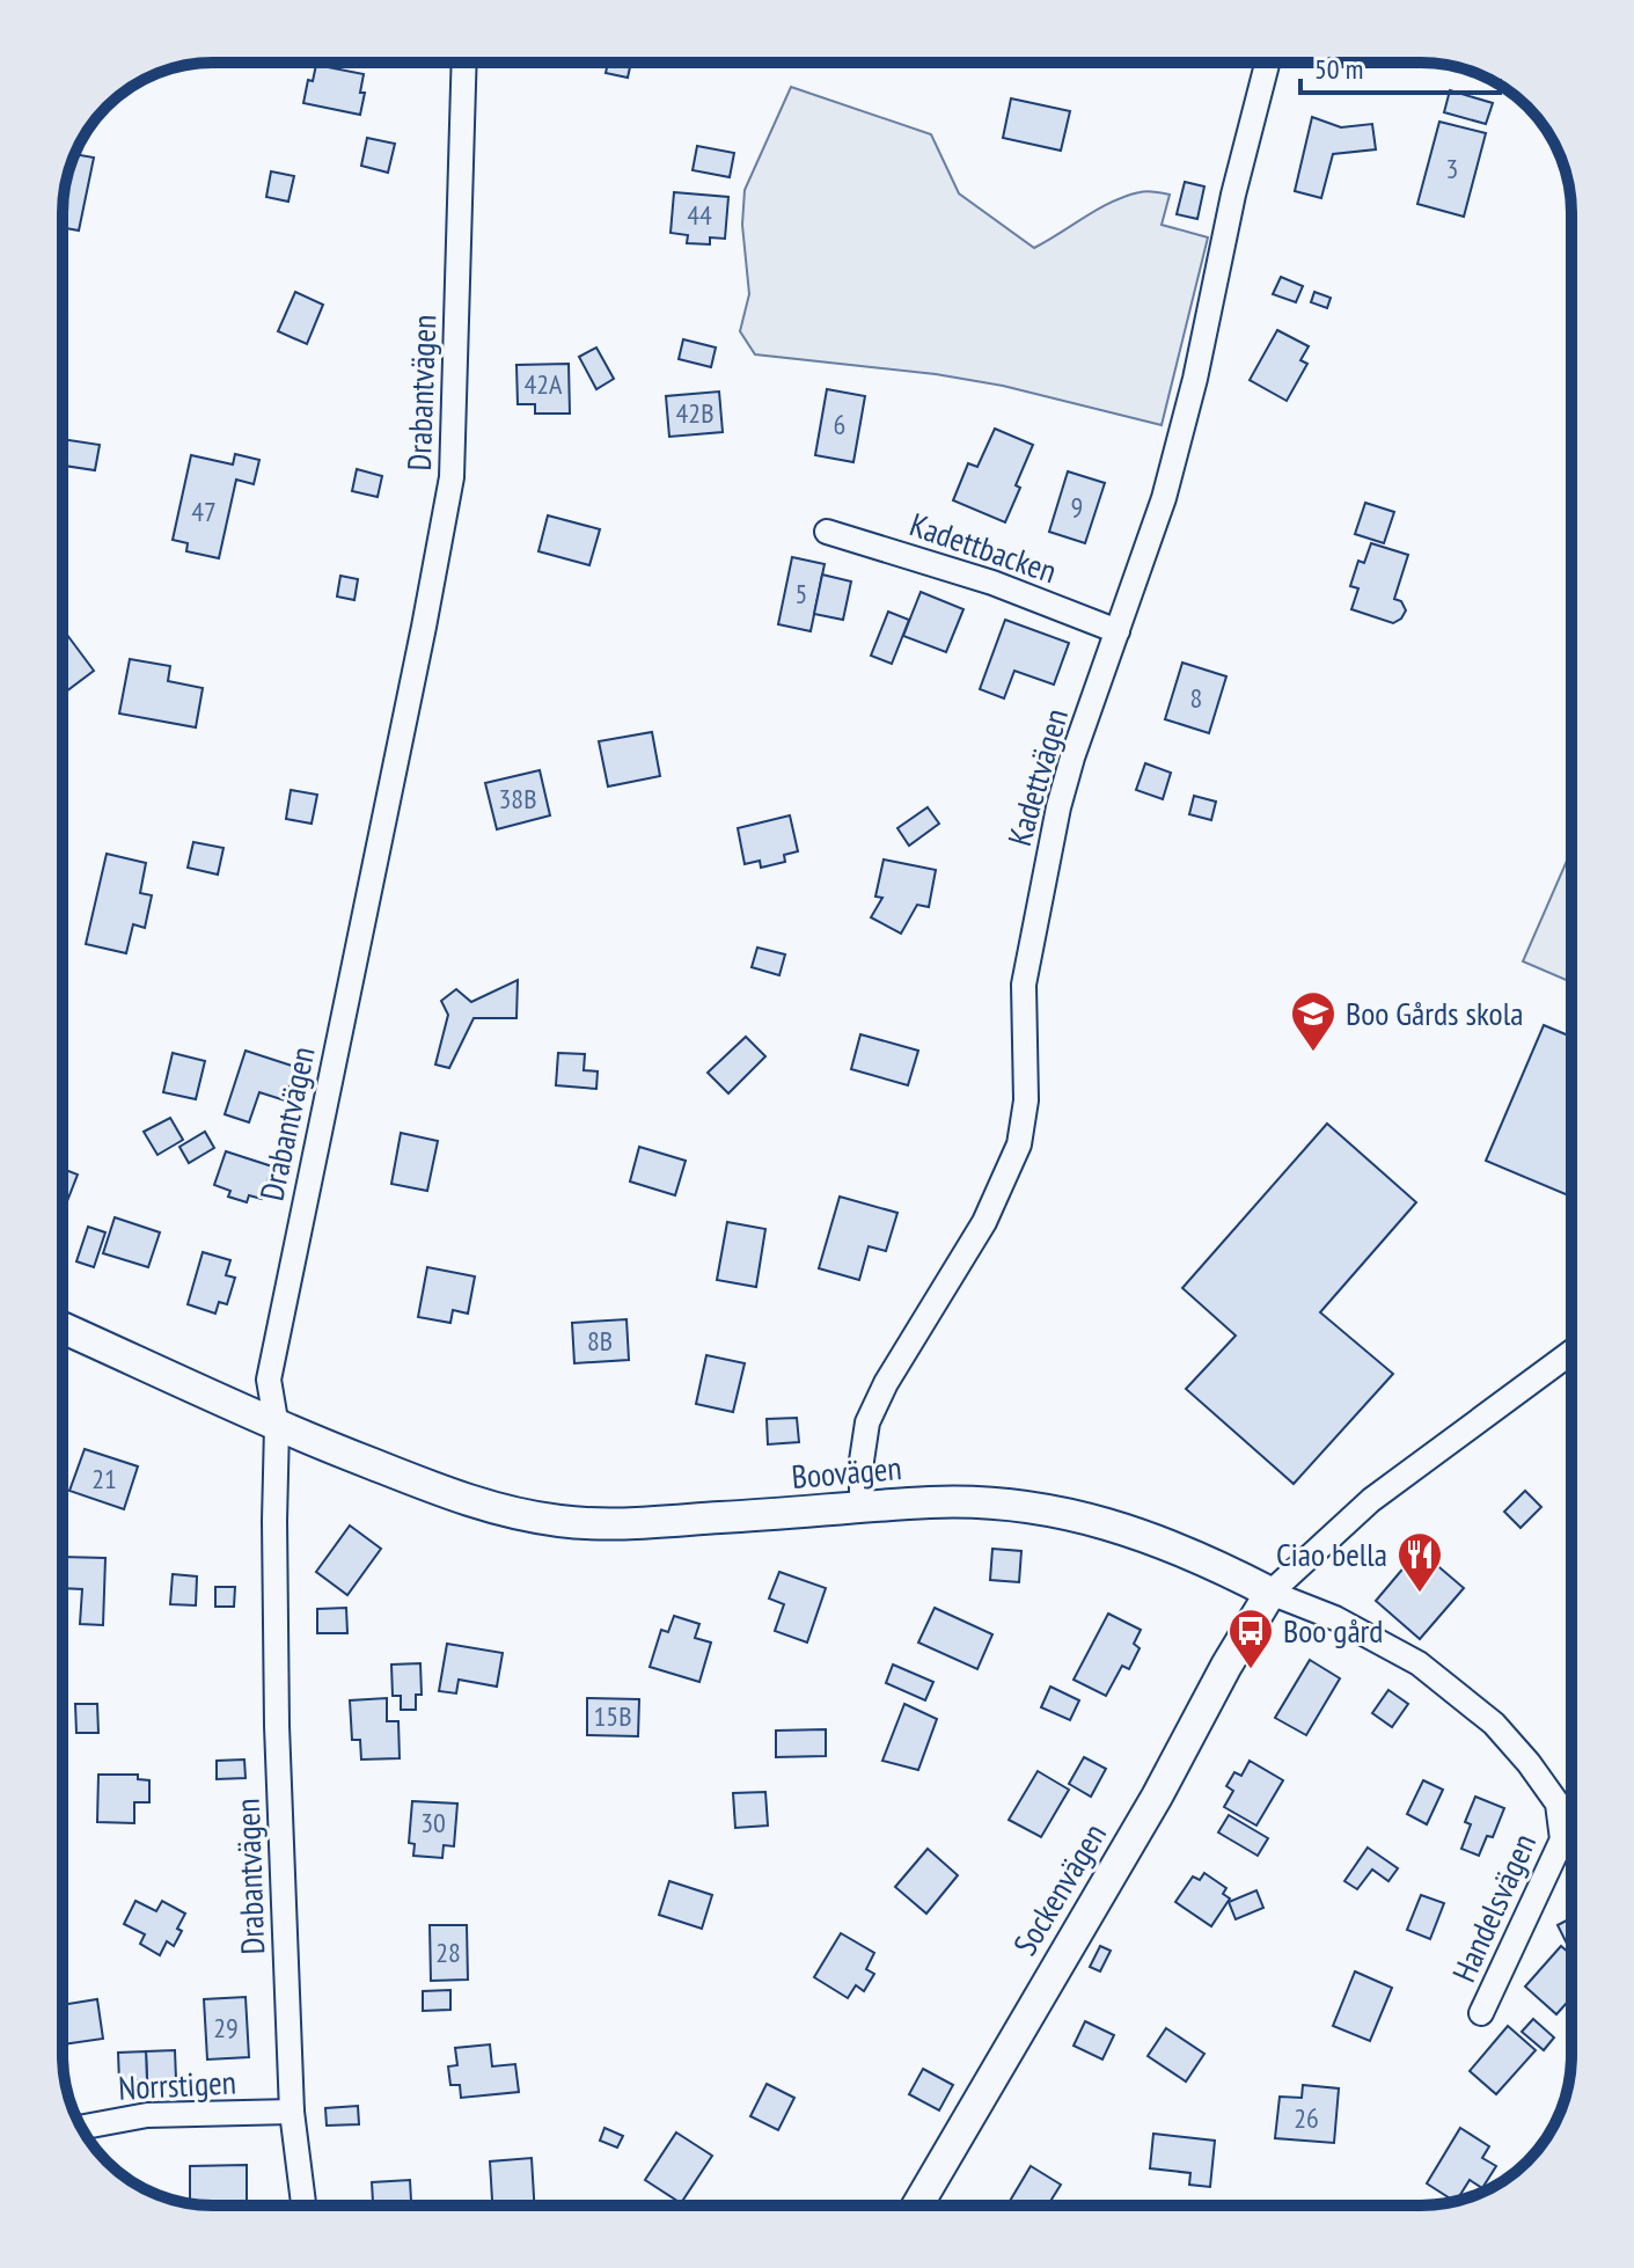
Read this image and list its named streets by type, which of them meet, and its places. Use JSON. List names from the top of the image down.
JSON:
{
  "streets": {
    "street": [
      "Drabantvägen",
      "Kadettbacken",
      "Kadettvägen",
      "Boovägen",
      "Sockenvägen",
      "Handelsvägen",
      "Norrstigen"
    ]
  },
  "crossings": [
    ["Drabantvägen", "Boovägen"],
    ["Drabantvägen", "Norrstigen"],
    ["Kadettbacken", "Kadettvägen"],
    ["Kadettvägen", "Boovägen"],
    ["Boovägen", "Sockenvägen"],
    ["Boovägen", "Handelsvägen"],
    ["Sockenvägen", "Handelsvägen"]
  ],
  "places": {
    "school or university": ["Boo Gårds skola"],
    "restaurant": ["Ciao bella"],
    "bus stop": ["Boo gård"]
  },
  "house_numbers": [
    "3",
    "44",
    "42A",
    "42B",
    "6",
    "9",
    "47",
    "5",
    "8",
    "38B",
    "8B",
    "21",
    "15B",
    "30",
    "28",
    "29",
    "26"
  ],
  "scale_bar": "50 m"
}
